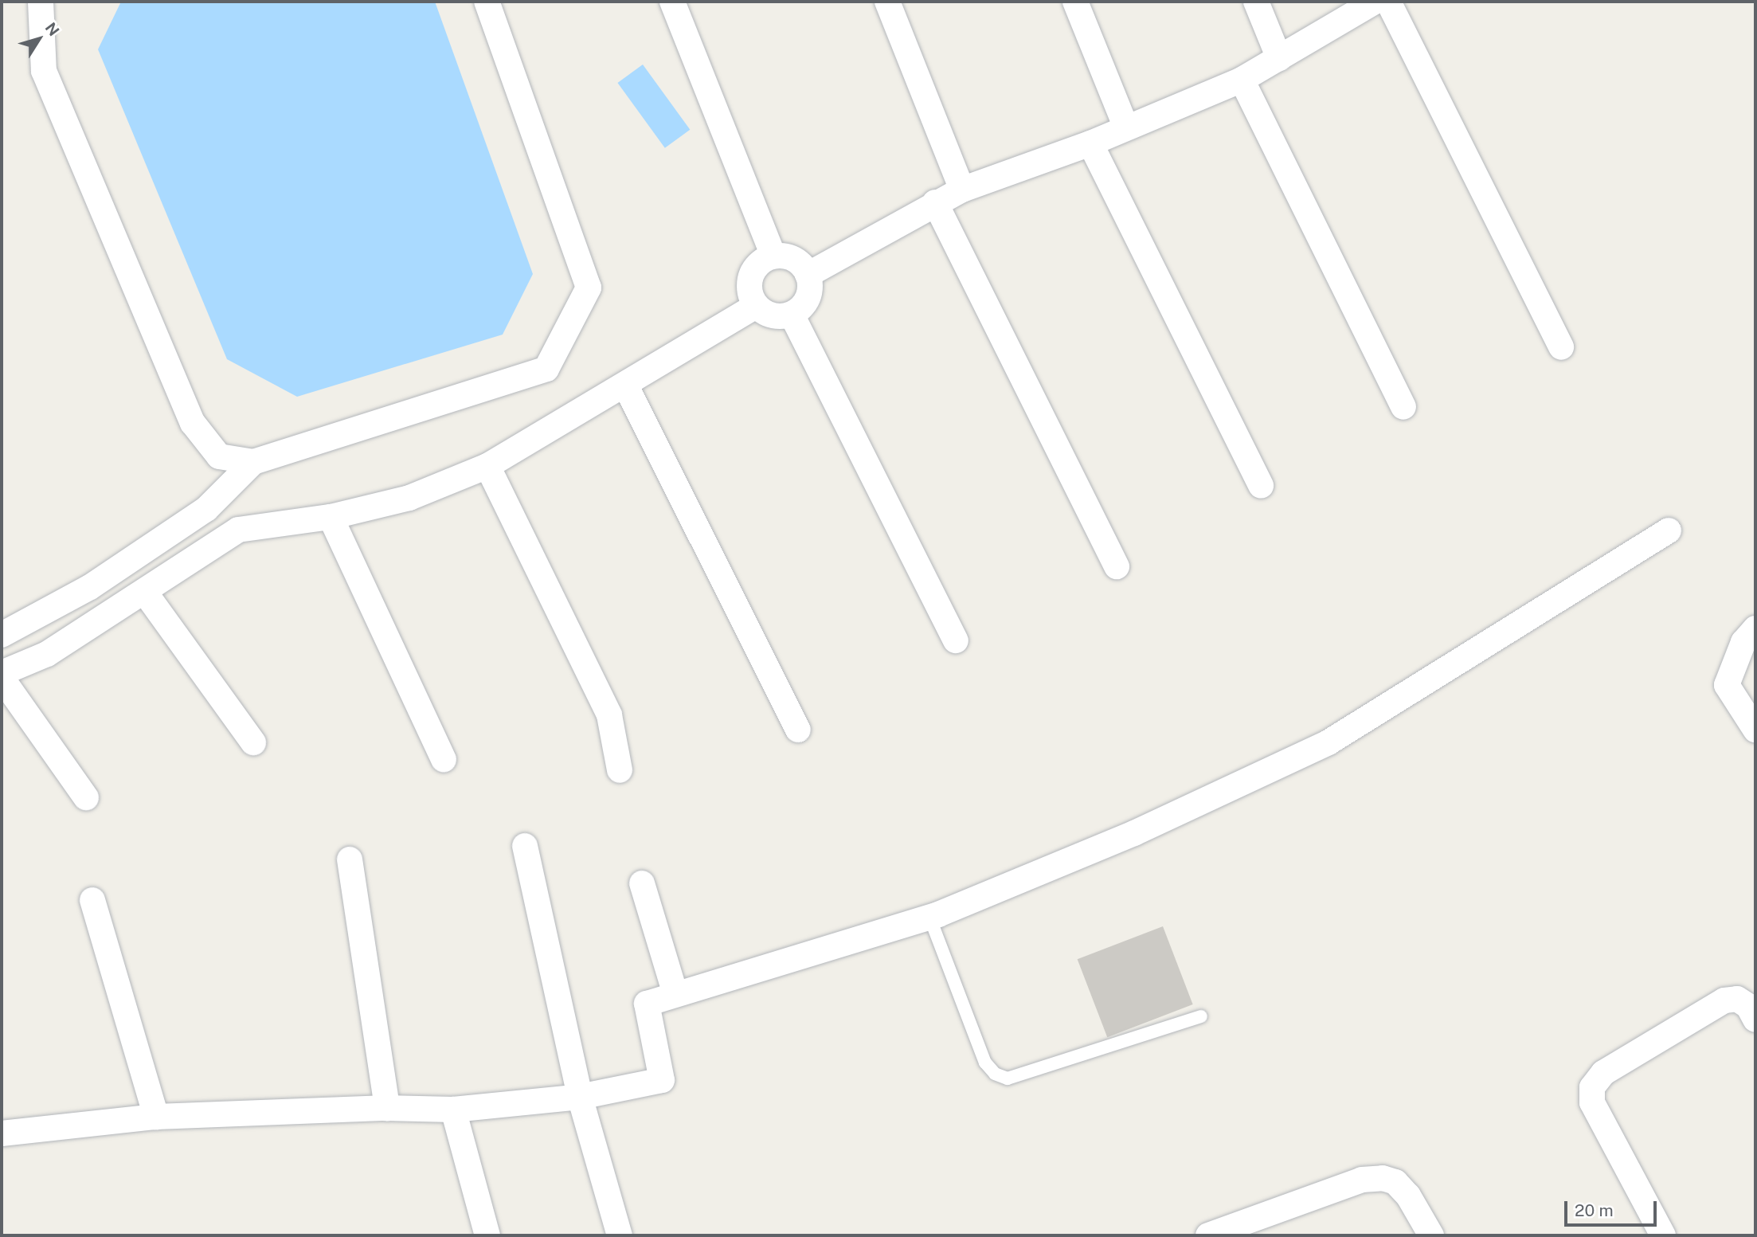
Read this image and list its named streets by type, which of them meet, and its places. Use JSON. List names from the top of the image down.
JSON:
{
  "scale_bar": "20 m",
  "north": "top right"
}
